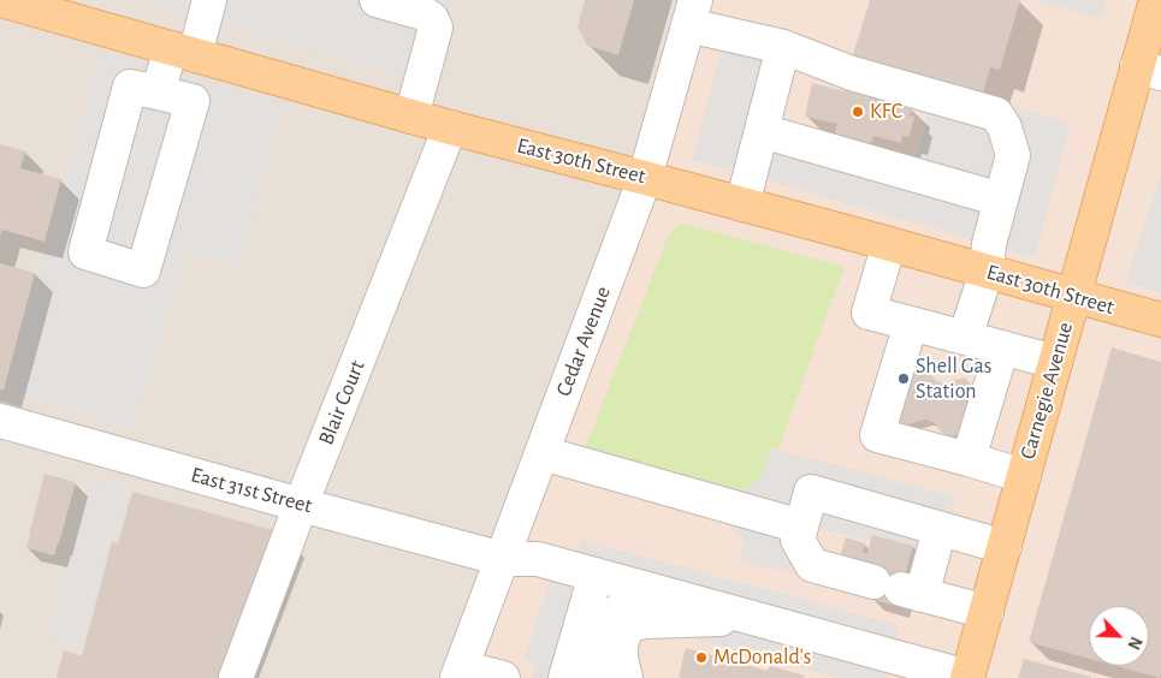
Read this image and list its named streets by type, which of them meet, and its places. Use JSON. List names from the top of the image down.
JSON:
{
  "streets": {
    "main road": ["East 30th Street", "Carnegie Avenue"],
    "street": ["Cedar Avenue", "Blair Court", "East 31st Street"]
  },
  "crossings": [
    ["East 30th Street", "Cedar Avenue"],
    ["East 30th Street", "Carnegie Avenue"],
    ["East 30th Street", "Blair Court"],
    ["Cedar Avenue", "East 31st Street"],
    ["Carnegie Avenue", "East 31st Street"],
    ["Blair Court", "East 31st Street"]
  ],
  "places": ["KFC", "Shell Gas Station", "McDonald's"],
  "north": "bottom right"
}
